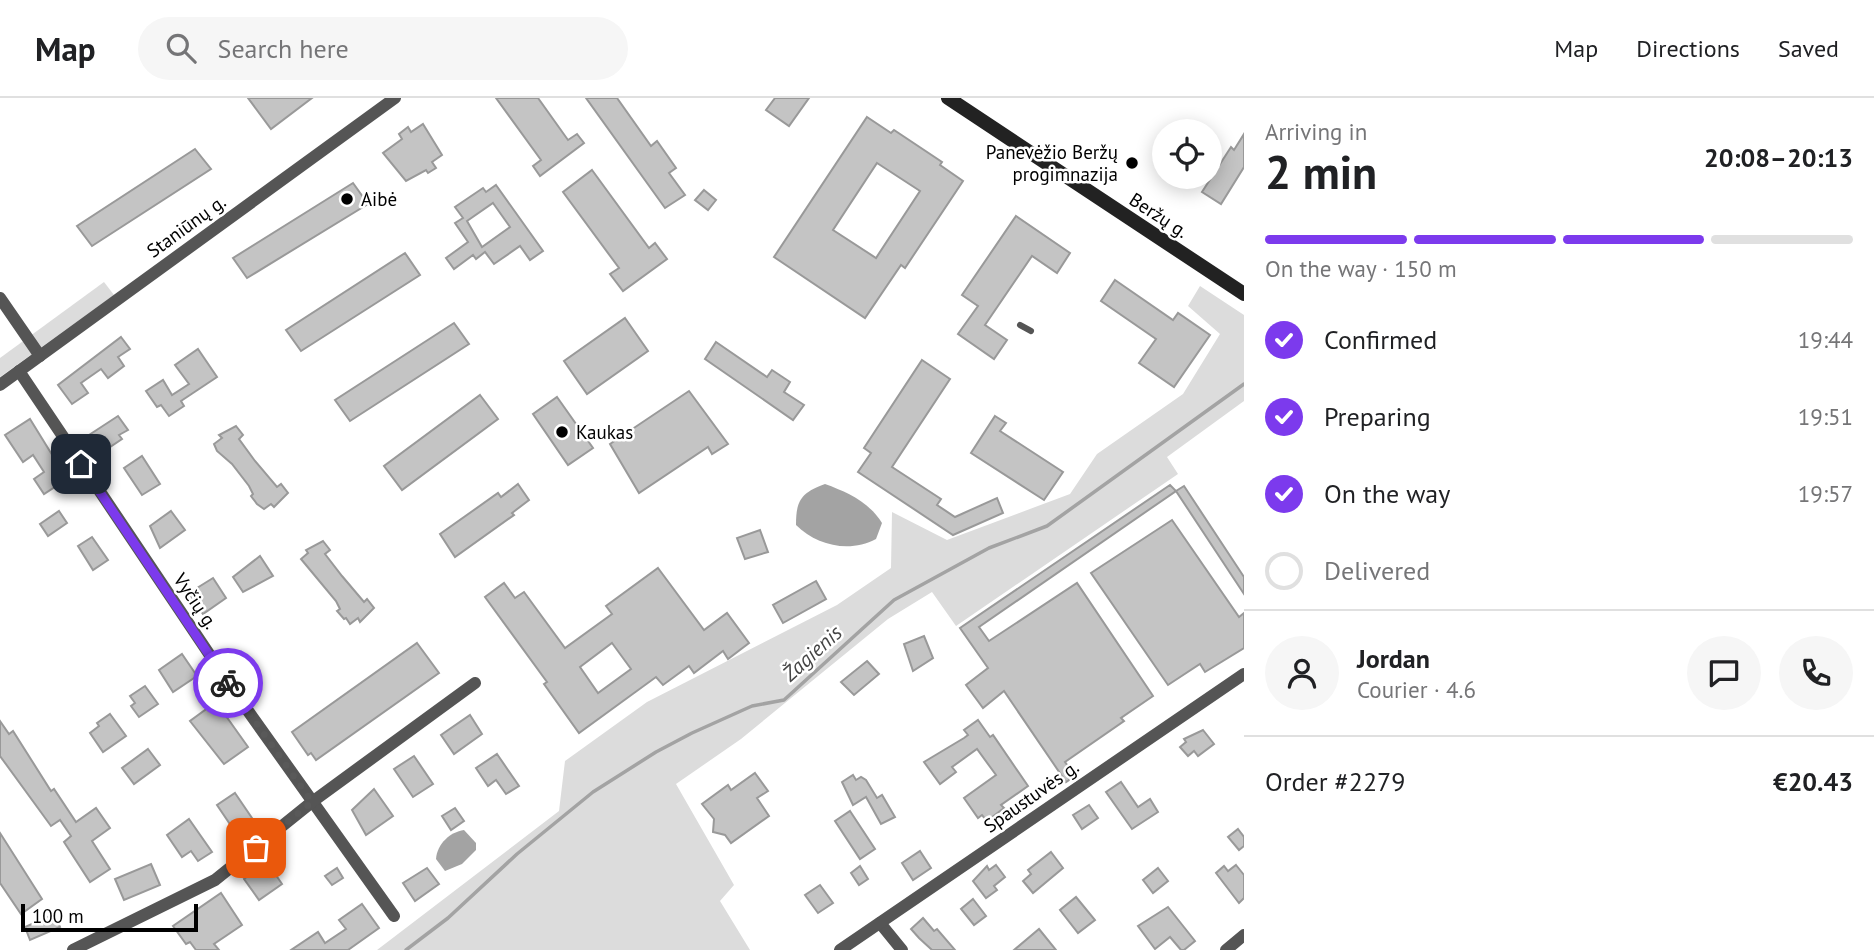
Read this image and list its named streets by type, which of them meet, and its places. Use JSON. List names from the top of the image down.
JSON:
{
  "streets": {
    "main road": ["Beržų g."],
    "street": ["Staniūnų g.", "Vyčių g.", "Spaustuvės g."]
  },
  "crossings": [
    ["Staniūnų g.", "Vyčių g."]
  ],
  "water": ["Žagienis"],
  "places": ["Panevėžio Beržų progimnazija", "Aibė", "Kaukas"],
  "scale_bar": "100 m",
  "page": {
    "header": "Map",
    "search": "Search here",
    "nav": ["Map", "Directions", "Saved"],
    "heading": ["2 min", "Arriving in", "20:08–20:13"],
    "panel": [
      "Jordan",
      "Courier · 4.6",
      "Order #2279",
      "€20.43"
    ],
    "bar": "On the way · 150 m",
    "list": [
      ["Confirmed", "19:44"],
      ["Preparing", "19:51"],
      ["On the way", "19:57"],
      "Delivered"
    ],
    "scale": "100 m"
  }
}
